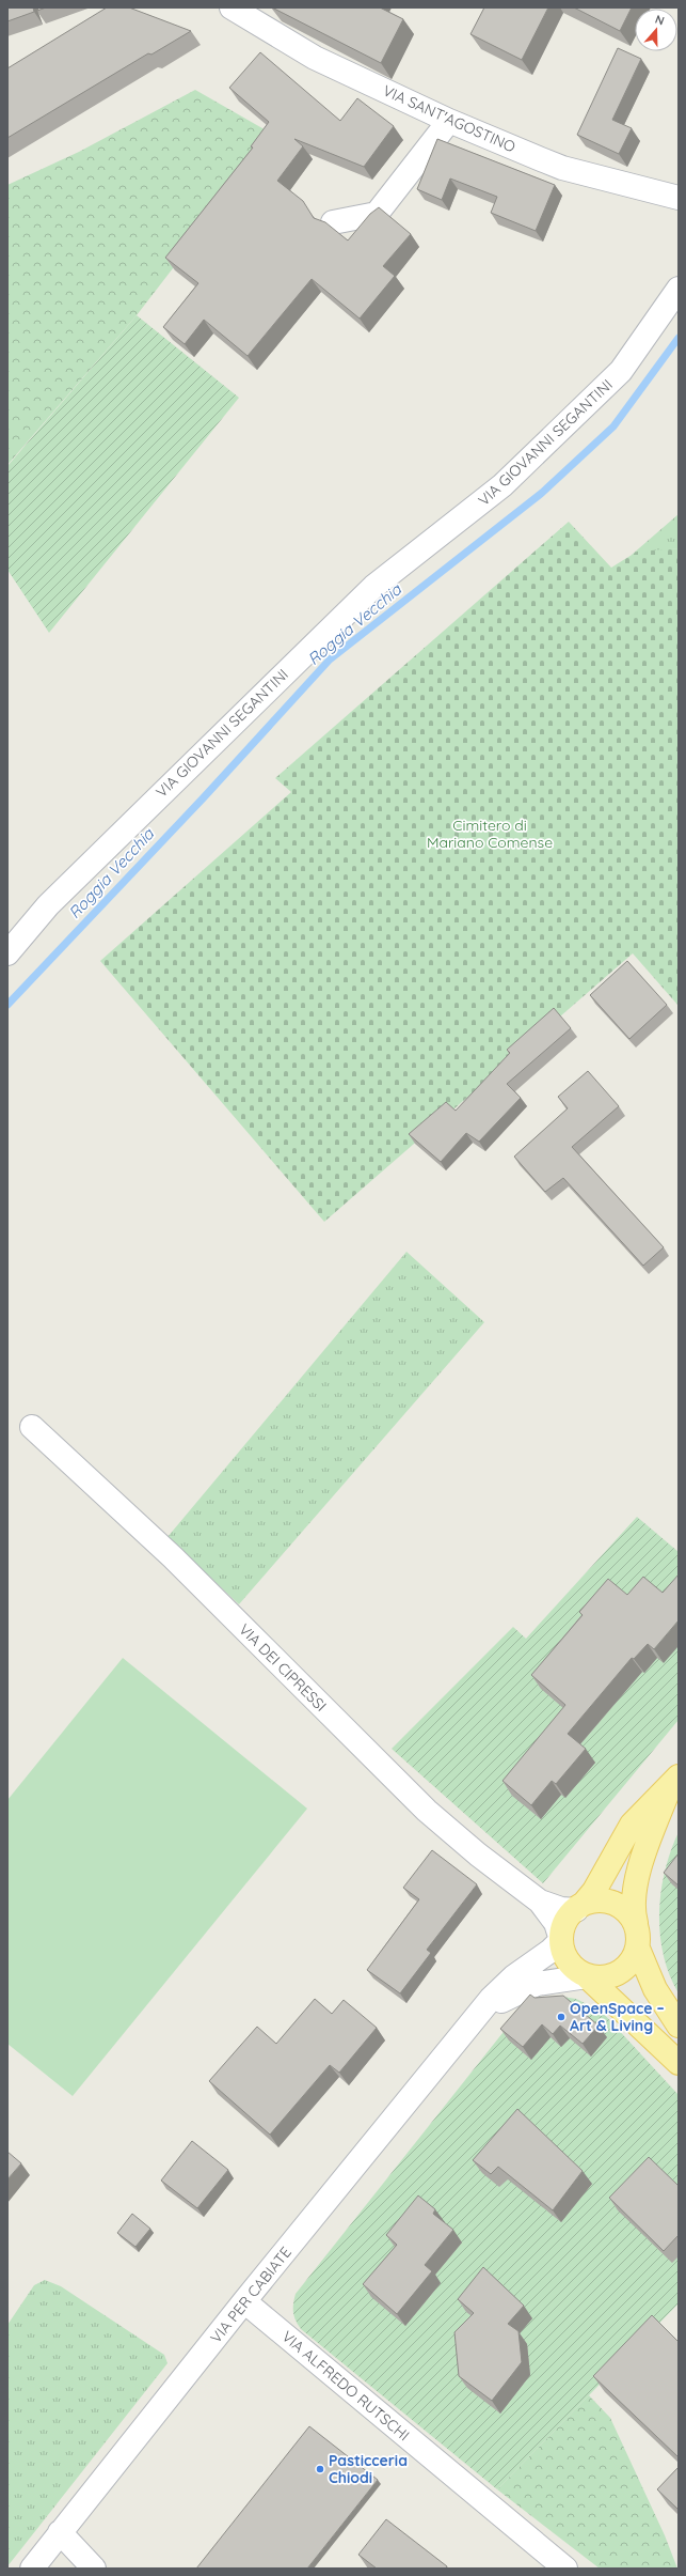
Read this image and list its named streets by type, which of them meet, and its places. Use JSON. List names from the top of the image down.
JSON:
{
  "streets": {
    "street": [
      "VIA SANT'AGOSTINO",
      "VIA GIOVANNI SEGANTINI",
      "VIA DEI CIPRESSI",
      "VIA PER CABIATE",
      "VIA ALFREDO RUTSCHI"
    ]
  },
  "crossings": [
    ["VIA PER CABIATE", "VIA ALFREDO RUTSCHI"]
  ],
  "water": ["Roggia Vecchia"],
  "parks": ["Cimitero di Mariano Comense"],
  "places": ["OpenSpace – Art & Living", "Pasticceria Chiodi"],
  "north": "top"
}
